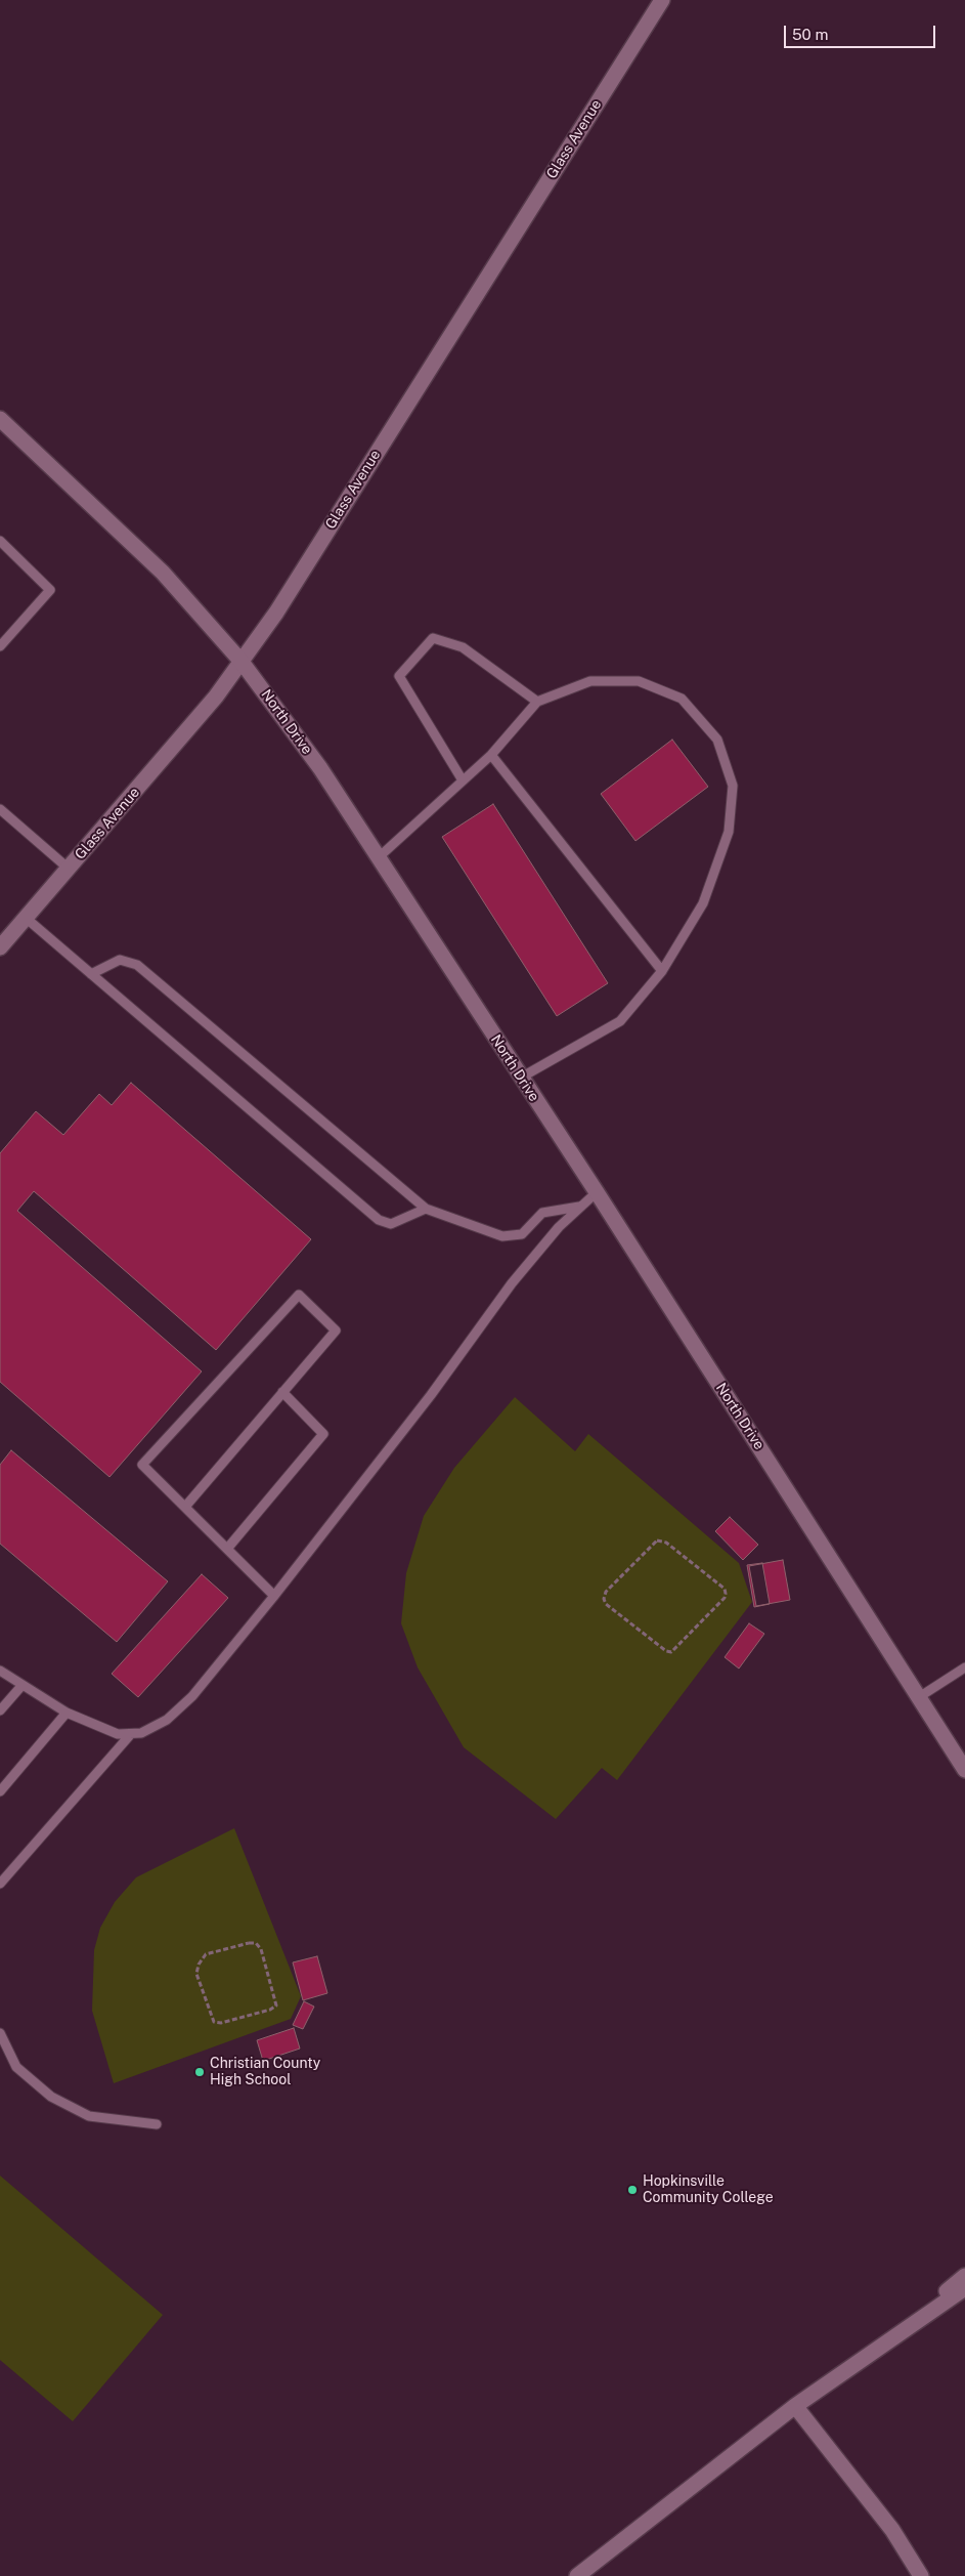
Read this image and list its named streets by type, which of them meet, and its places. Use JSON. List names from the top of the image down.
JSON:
{
  "streets": {
    "street": ["Glass Avenue", "North Drive"]
  },
  "crossings": [
    ["Glass Avenue", "North Drive"]
  ],
  "places": ["Christian County High School", "Hopkinsville Community College"],
  "scale_bar": "50 m"
}
